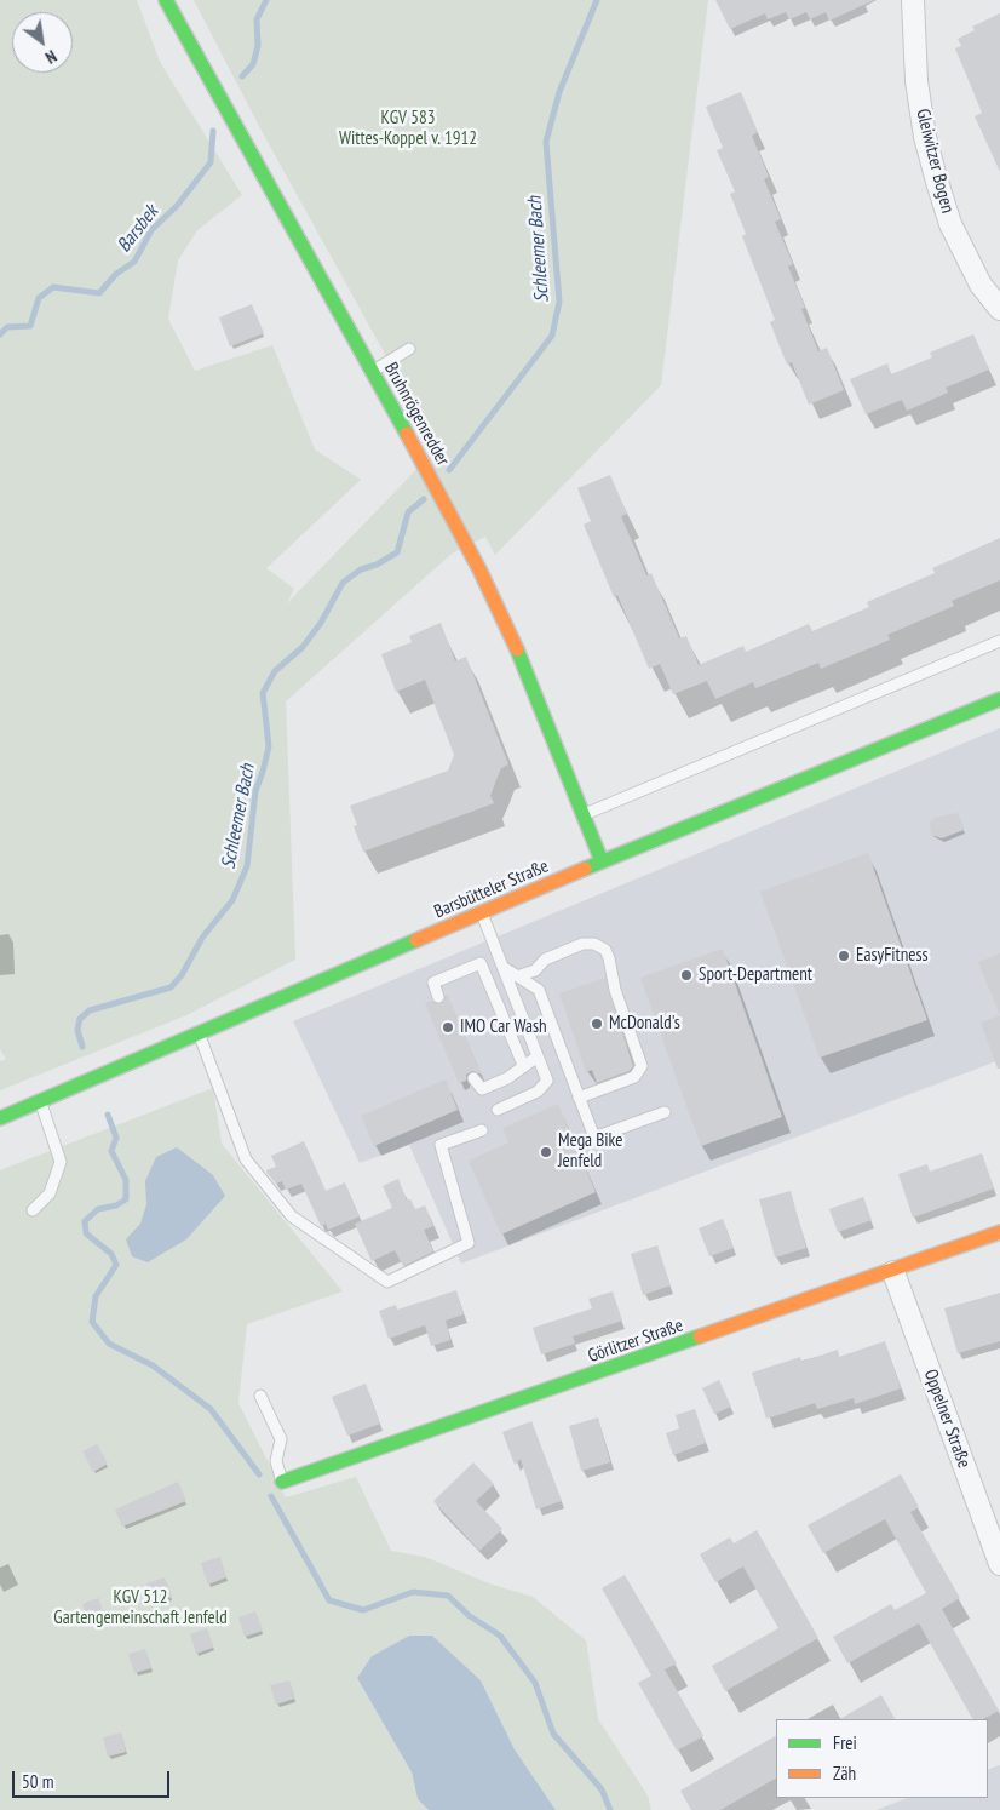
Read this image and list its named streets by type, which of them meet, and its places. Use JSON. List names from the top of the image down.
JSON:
{
  "streets": {
    "street": [
      "Gleiwitzer Bogen",
      "Bruhnrögenredder",
      "Barsbütteler Straße",
      "Görlitzer Straße",
      "Oppelner Straße"
    ]
  },
  "crossings": [
    ["Bruhnrögenredder", "Barsbütteler Straße"],
    ["Görlitzer Straße", "Oppelner Straße"]
  ],
  "water": ["Barsbek", "Schleemer Bach"],
  "parks": ["KGV 583 Wittes-Koppel v. 1912", "KGV 512 Gartengemeinschaft Jenfeld"],
  "places": [
    "EasyFitness",
    "Sport-Department",
    "McDonald's",
    "IMO Car Wash",
    "Mega Bike Jenfeld"
  ],
  "legend": ["Frei", "Zäh"],
  "scale_bar": "50 m",
  "north": "bottom right"
}
